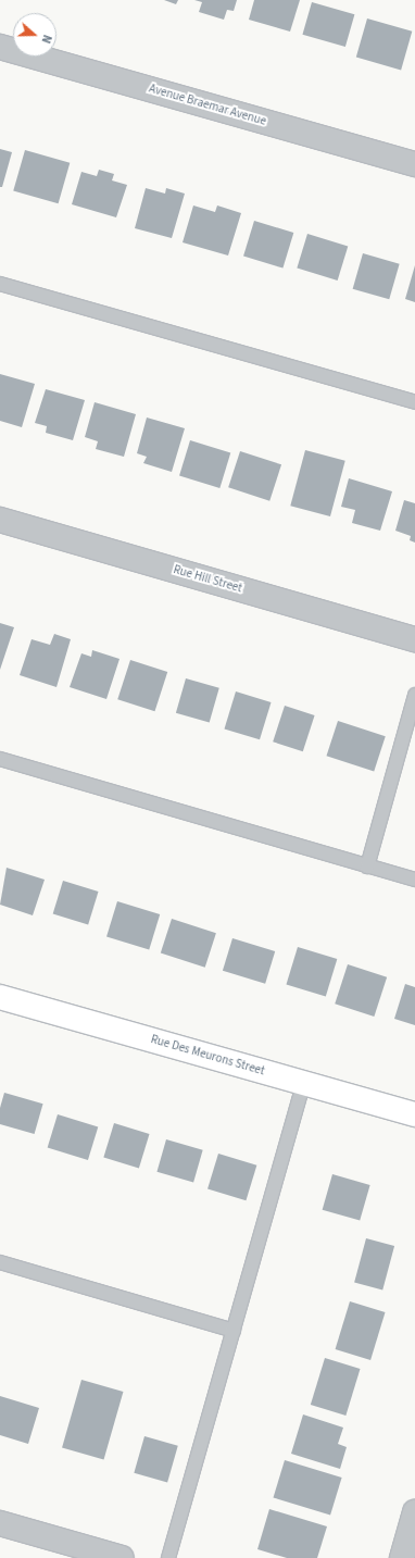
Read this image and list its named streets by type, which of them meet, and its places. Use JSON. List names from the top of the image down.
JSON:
{
  "streets": {
    "street": ["Avenue Braemar Avenue", "Rue Hill Street", "Rue Des Meurons Street"]
  },
  "north": "right"
}
